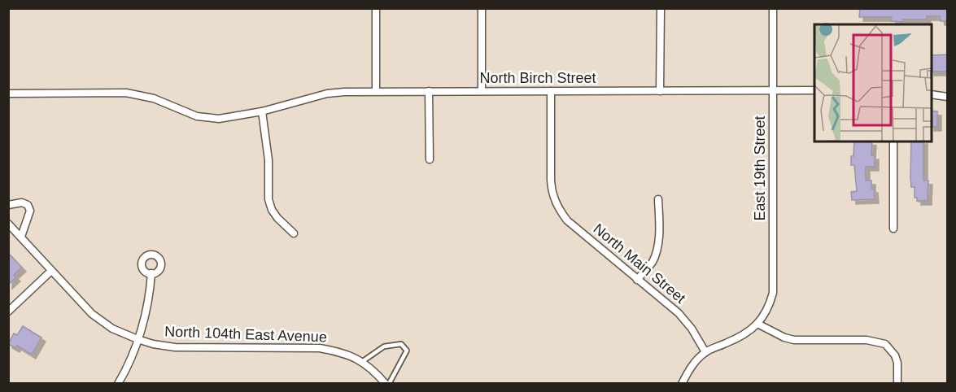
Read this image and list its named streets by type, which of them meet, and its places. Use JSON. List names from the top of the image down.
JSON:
{
  "streets": {
    "street": [
      "North Birch Street",
      "East 19th Street",
      "North Main Street",
      "North 104th East Avenue"
    ]
  },
  "crossings": [
    ["North Birch Street", "East 19th Street"],
    ["North Birch Street", "North Main Street"]
  ]
}
